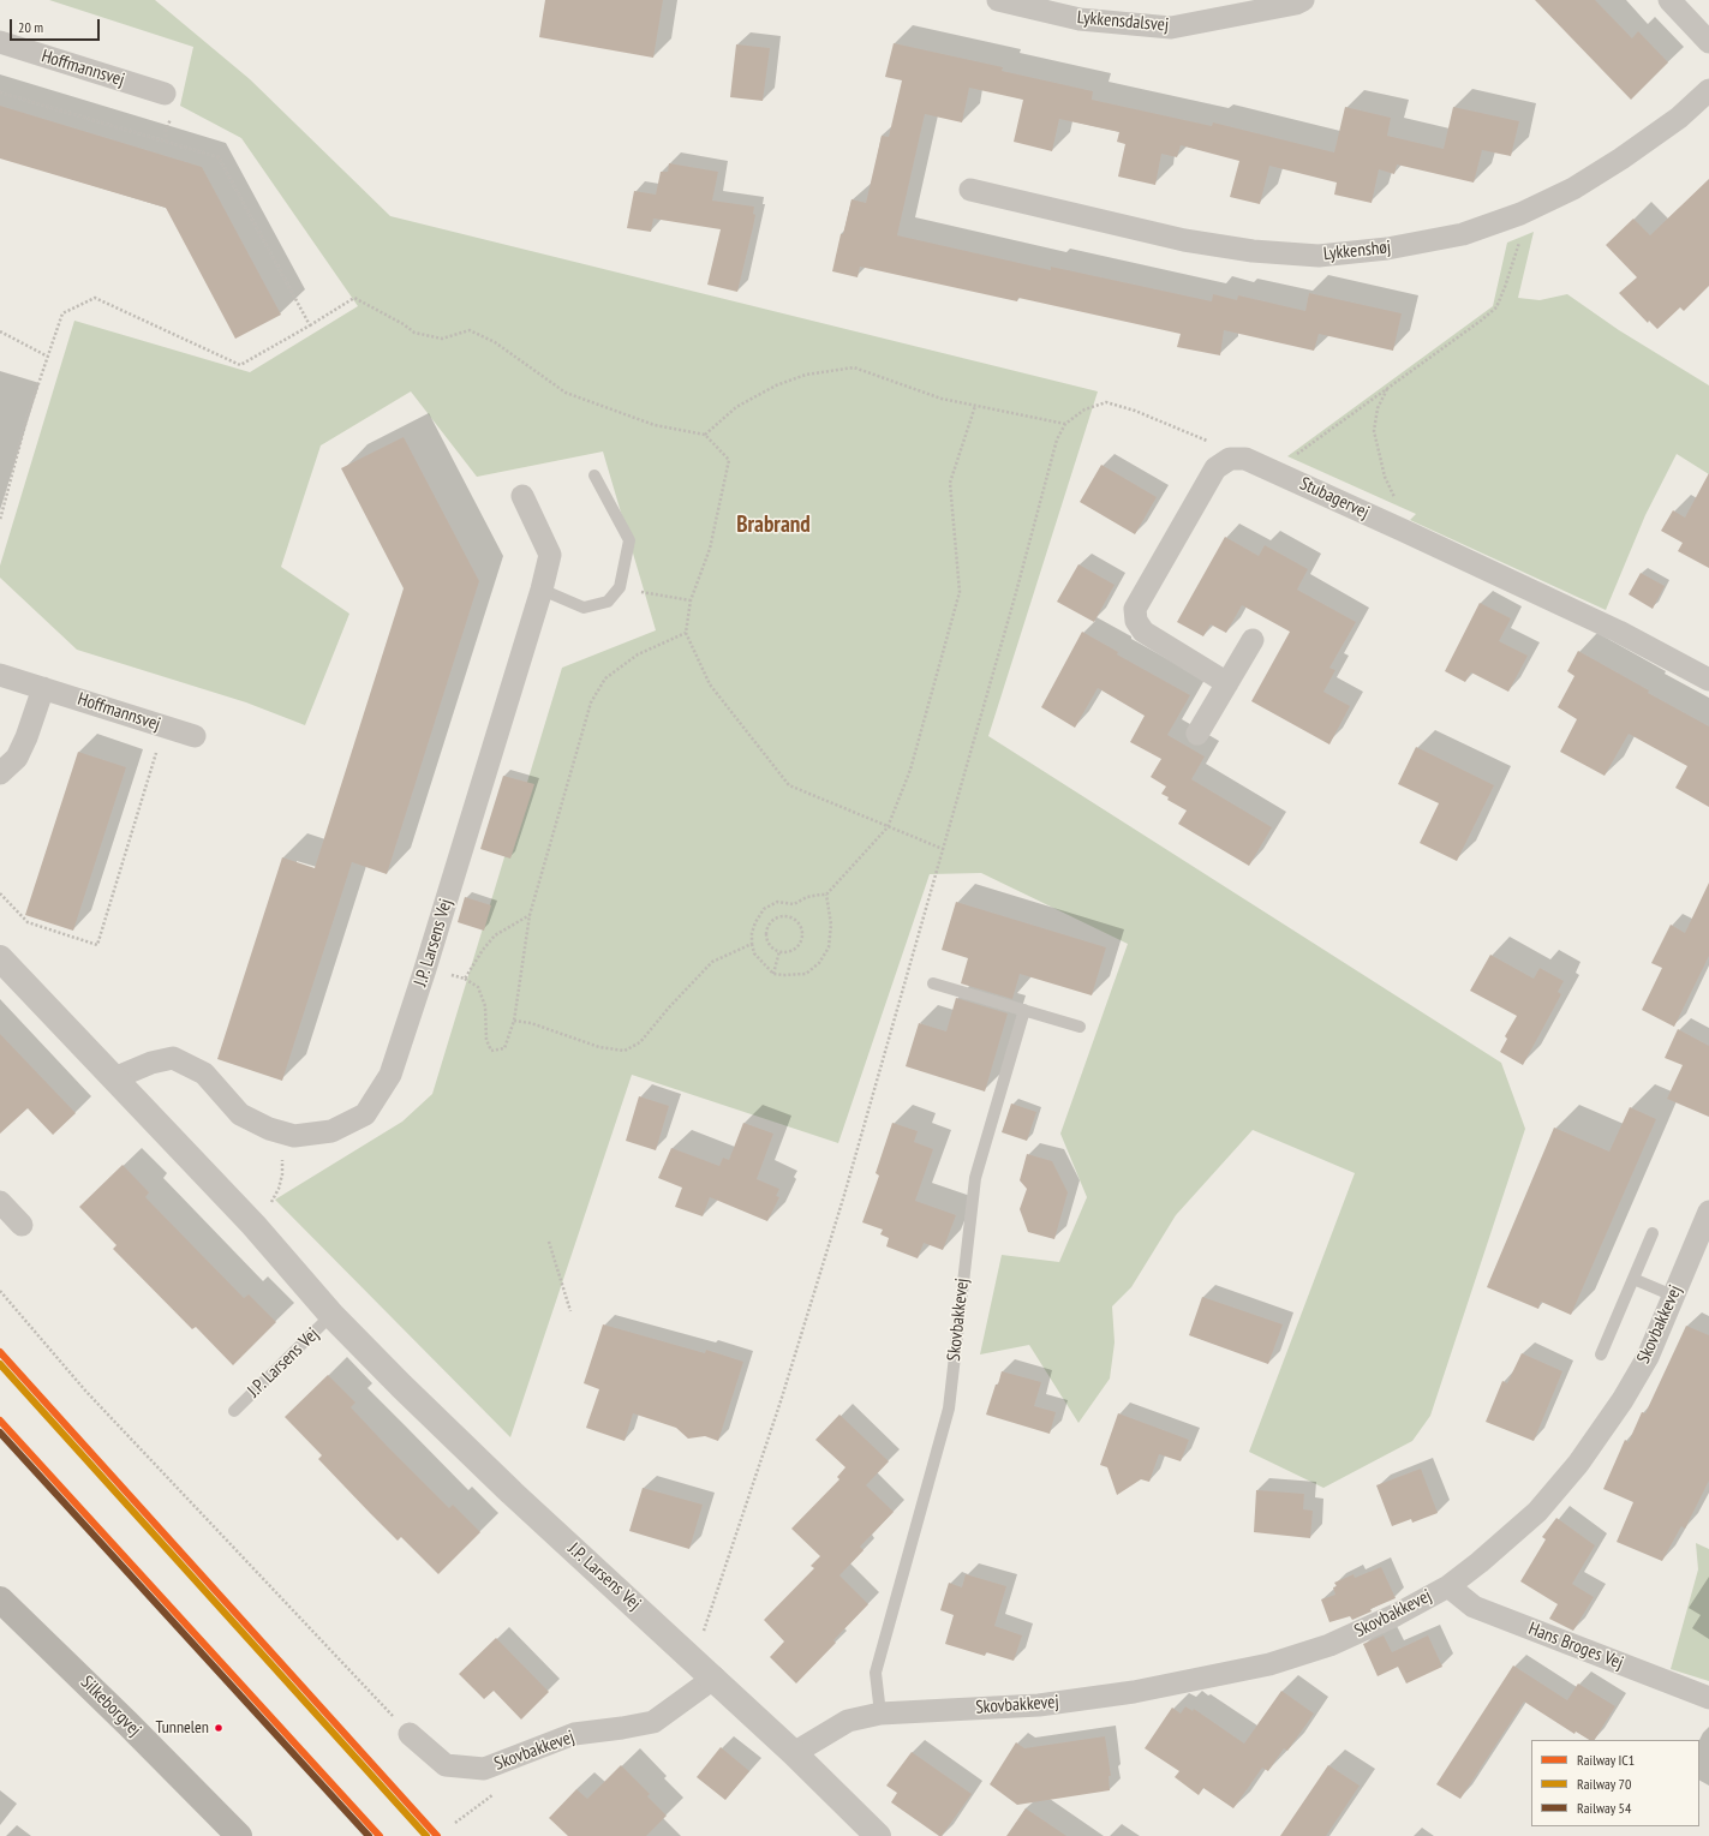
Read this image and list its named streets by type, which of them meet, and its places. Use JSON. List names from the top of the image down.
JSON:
{
  "streets": {
    "main road": ["Silkeborgvej"],
    "street": [
      "Lykkensdalsvej",
      "Hoffmannsvej",
      "Lykkenshøj",
      "Stubagervej",
      "J.P. Larsens Vej",
      "Skovbakkevej",
      "Hans Broges Vej"
    ]
  },
  "crossings": [
    ["J.P. Larsens Vej", "Skovbakkevej"],
    ["Skovbakkevej", "Hans Broges Vej"]
  ],
  "districts": ["Brabrand"],
  "places": ["Tunnelen"],
  "lines": ["rail line IC1", "rail line 70", "rail line 54"],
  "legend": ["Railway IC1", "Railway 70", "Railway 54"],
  "scale_bar": "20 m"
}
